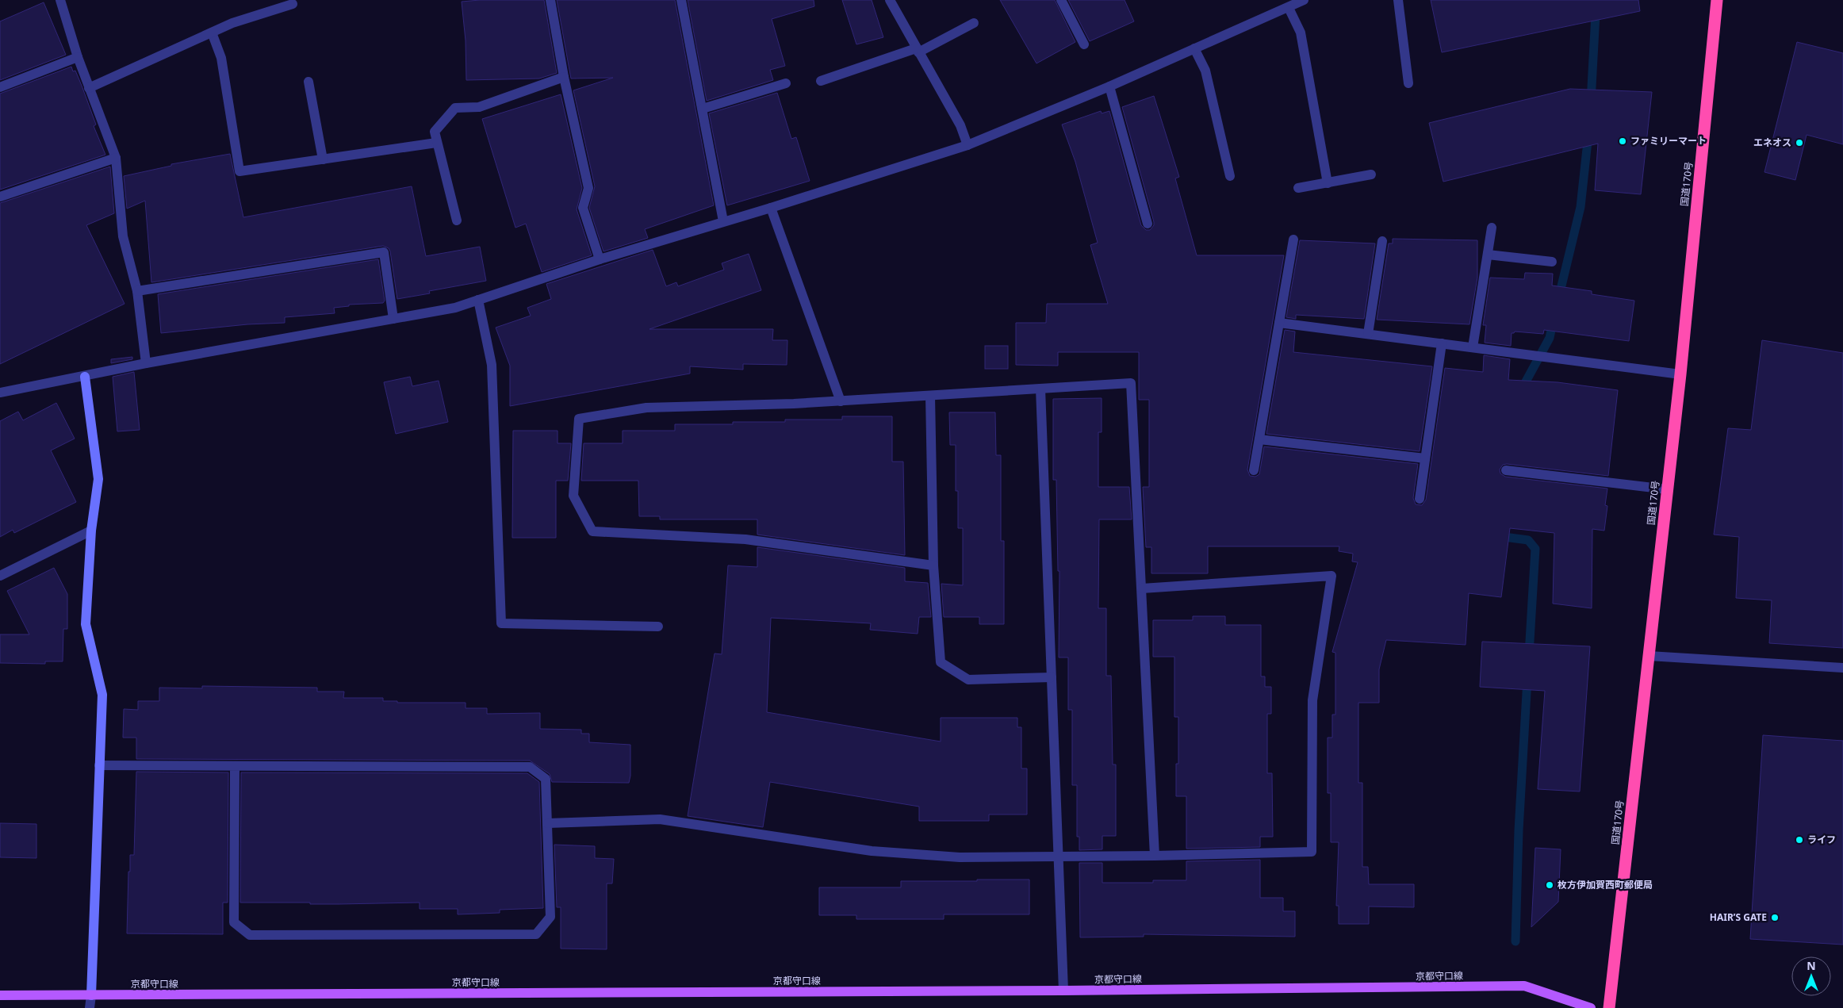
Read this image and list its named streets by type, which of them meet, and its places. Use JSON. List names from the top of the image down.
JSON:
{
  "streets": {
    "highway": ["国道170号"],
    "main road": ["京都守口線"]
  },
  "places": [
    "ファミリーマート",
    "エネオス",
    "ライフ",
    "枚方伊加賀西町郵便局",
    "HAIR’S GATE"
  ],
  "north": "top"
}
